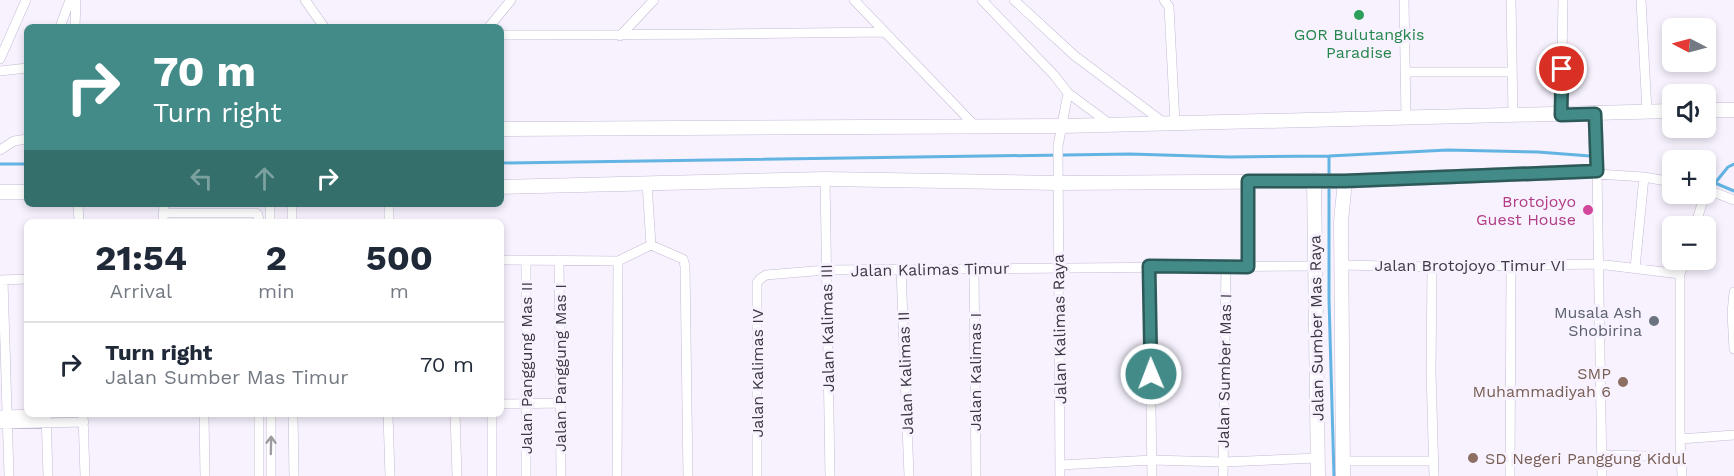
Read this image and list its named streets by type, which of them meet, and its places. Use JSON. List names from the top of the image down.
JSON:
{
  "streets": {
    "street": [
      "Jalan Brotojoyo Timur VI",
      "Jalan Kalimas Timur",
      "Jalan Kalimas III",
      "Jalan Sumber Mas Raya",
      "Jalan Kalimas Raya",
      "Jalan Panggung Mas II",
      "Jalan Panggung Mas I",
      "Jalan Sumber Mas I",
      "Jalan Kalimas I",
      "Jalan Kalimas IV",
      "Jalan Kalimas II"
    ]
  },
  "crossings": [
    ["Jalan Brotojoyo Timur VI", "Jalan Sumber Mas Raya"],
    ["Jalan Kalimas Timur", "Jalan Kalimas III"],
    ["Jalan Kalimas Timur", "Jalan Sumber Mas Raya"],
    ["Jalan Kalimas Timur", "Jalan Kalimas Raya"],
    ["Jalan Kalimas Timur", "Jalan Sumber Mas I"],
    ["Jalan Kalimas Timur", "Jalan Kalimas I"],
    ["Jalan Kalimas Timur", "Jalan Kalimas IV"],
    ["Jalan Kalimas Timur", "Jalan Kalimas II"]
  ],
  "places": [
    "GOR Bulutangkis Paradise",
    "Brotojoyo Guest House",
    "Musala Ash Shobirina",
    "SMP Muhammadiyah 6",
    "SD Negeri Panggung Kidul"
  ],
  "north": "left",
  "page": {
    "map_buttons": ["+", "−"],
    "turn": ["70 m", "Turn right"],
    "eta": [
      "21:54",
      "Arrival",
      "2",
      "min",
      "500",
      "m"
    ],
    "list": [
      {
        "name": "Turn right",
        "note": "Jalan Sumber Mas Timur",
        "value": "70 m"
      }
    ]
  }
}
